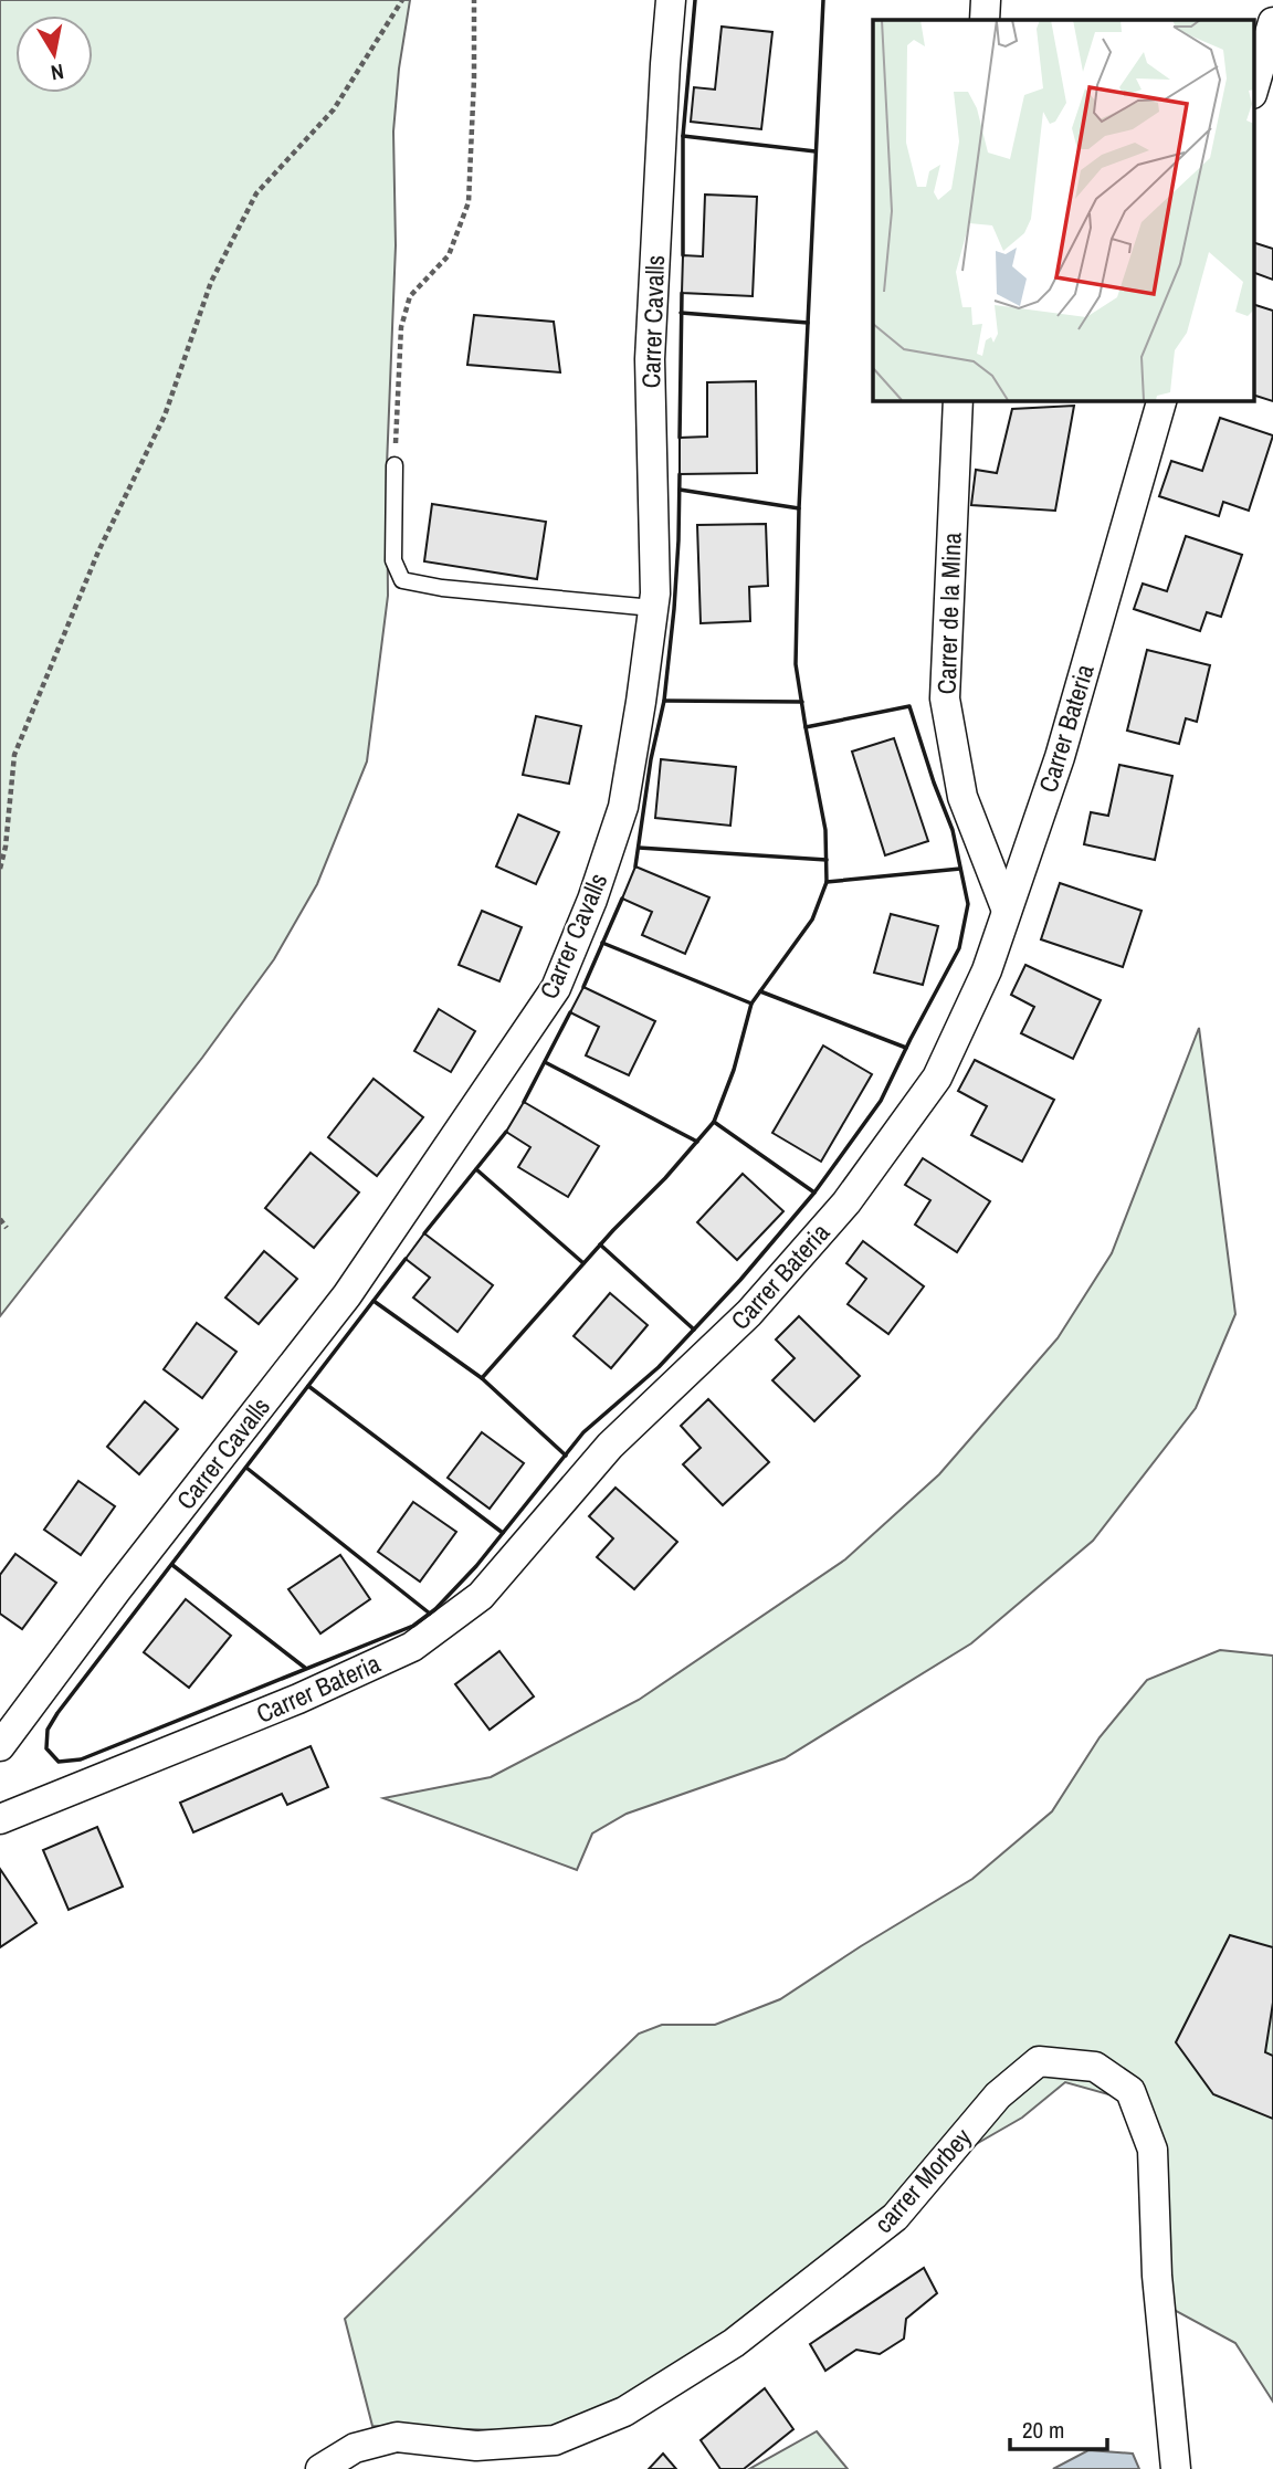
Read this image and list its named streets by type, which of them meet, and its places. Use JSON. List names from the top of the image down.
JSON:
{
  "streets": {
    "street": [
      "Carrer Cavalls",
      "Carrer de la Mina",
      "Carrer Bateria",
      "carrer Morbey"
    ]
  },
  "crossings": [
    ["Carrer de la Mina", "Carrer Bateria"]
  ],
  "scale_bar": "20 m",
  "north": "bottom"
}
